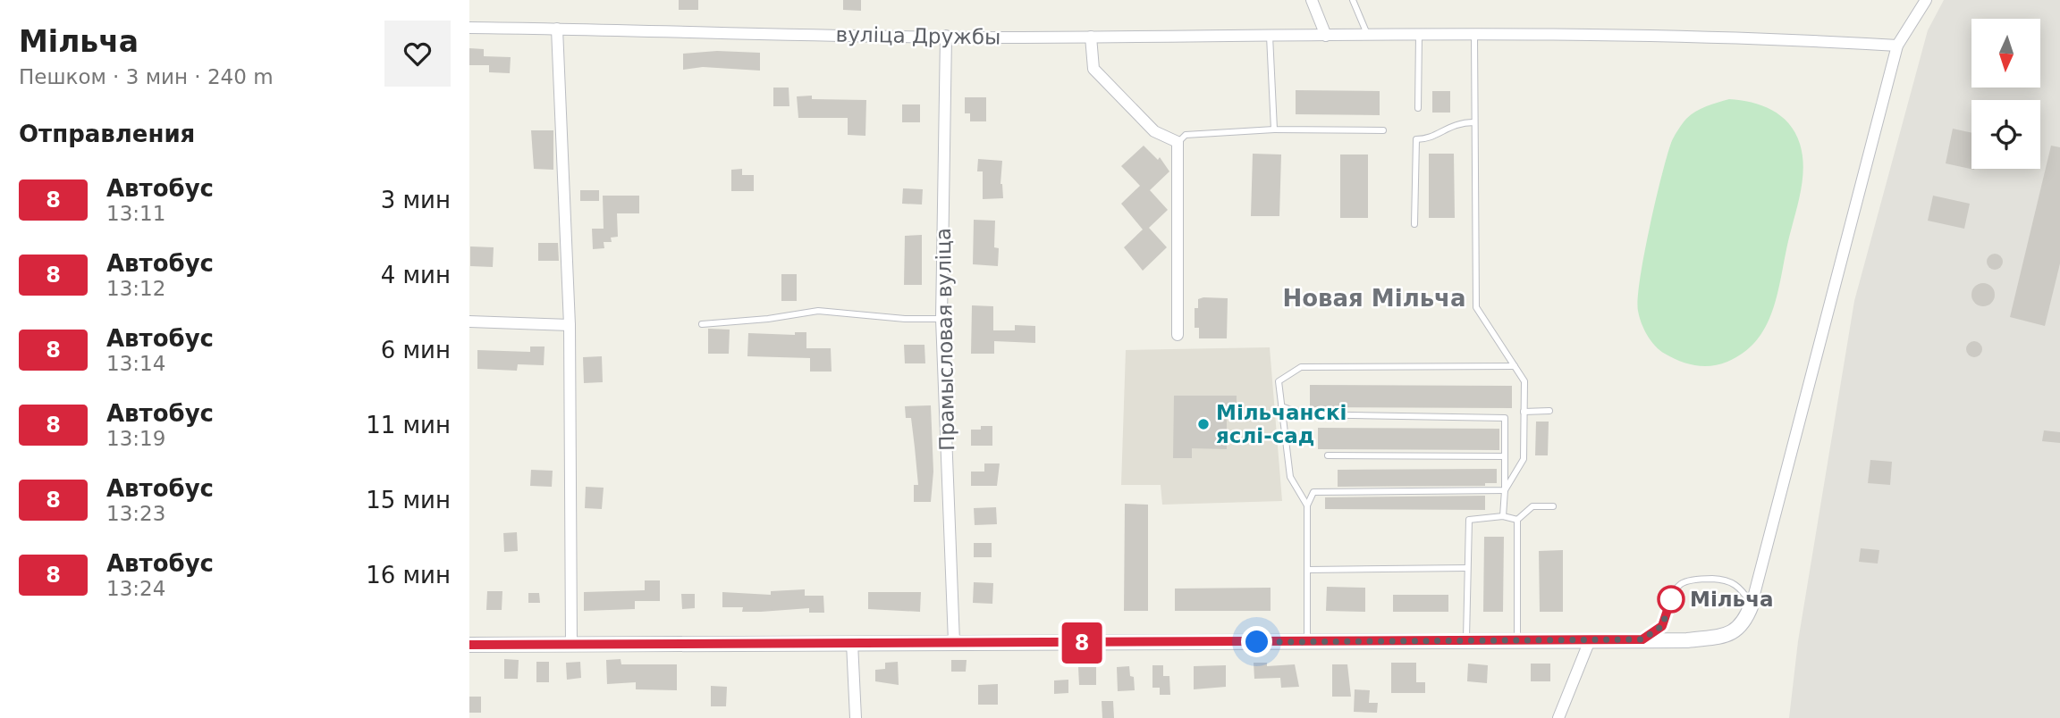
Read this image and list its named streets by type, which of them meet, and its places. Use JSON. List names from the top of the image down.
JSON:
{
  "streets": {
    "street": ["вуліца Дружбы", "Прамысловая вуліца"]
  },
  "crossings": [
    ["вуліца Дружбы", "Прамысловая вуліца"]
  ],
  "districts": ["Новая Мільча"],
  "places": ["Мільчанскі яслі-сад", "Мільча"],
  "lines": ["bus line 8"],
  "north": "bottom",
  "page": {
    "heading": [
      ["Мільча", "Пешком · 3 мин · 240 m"],
      "Отправления"
    ],
    "on_map": "8",
    "list": [
      {
        "mark": "8",
        "name": "Автобус",
        "note": "13:11",
        "value": "3 мин"
      },
      {
        "mark": "8",
        "name": "Автобус",
        "note": "13:12",
        "value": "4 мин"
      },
      {
        "mark": "8",
        "name": "Автобус",
        "note": "13:14",
        "value": "6 мин"
      },
      {
        "mark": "8",
        "name": "Автобус",
        "note": "13:19",
        "value": "11 мин"
      },
      {
        "mark": "8",
        "name": "Автобус",
        "note": "13:23",
        "value": "15 мин"
      },
      {
        "mark": "8",
        "name": "Автобус",
        "note": "13:24",
        "value": "16 мин"
      }
    ]
  }
}
